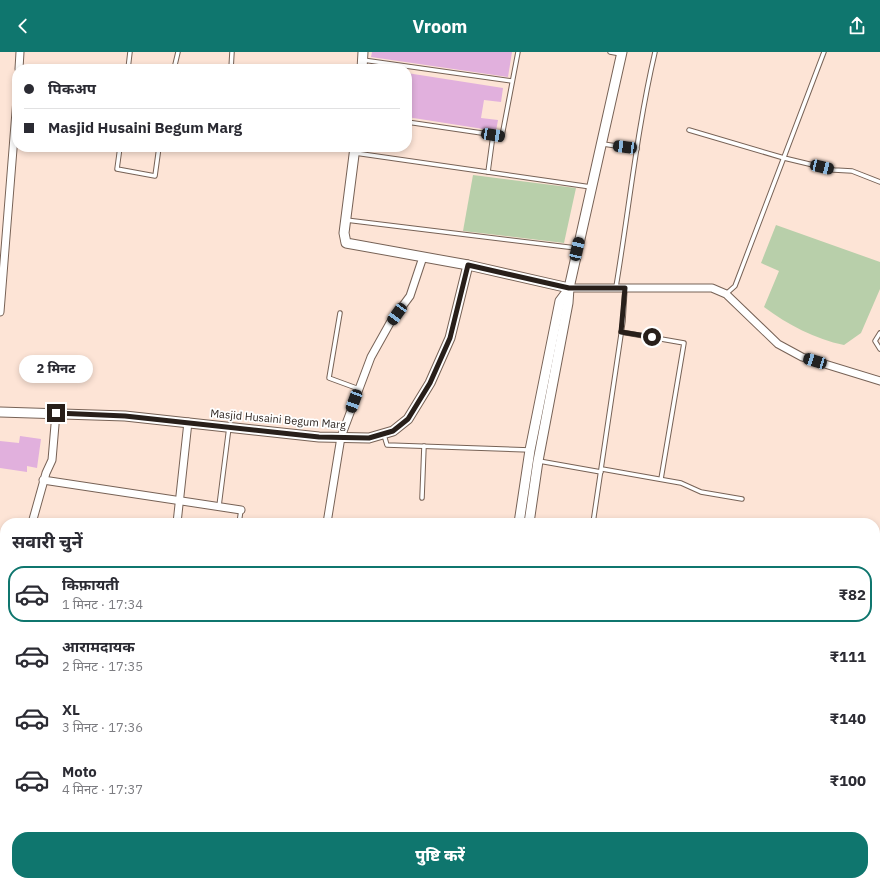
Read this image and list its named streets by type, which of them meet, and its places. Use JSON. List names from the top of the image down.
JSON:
{
  "streets": {
    "street": ["Masjid Husaini Begum Marg"]
  },
  "page": {
    "header": "Vroom",
    "banner": ["पिकअप", "Masjid Husaini Begum Marg"],
    "bubble": "2 मिनट",
    "heading": "सवारी चुनें",
    "list": [
      {
        "name": "किफ़ायती",
        "note": "1 मिनट · 17:34",
        "value": "₹82"
      },
      {
        "name": "आरामदायक",
        "note": "2 मिनट · 17:35",
        "value": "₹111"
      },
      {
        "name": "XL",
        "note": "3 मिनट · 17:36",
        "value": "₹140"
      },
      {
        "name": "Moto",
        "note": "4 मिनट · 17:37",
        "value": "₹100"
      }
    ],
    "buttons": "पुष्टि करें"
  }
}
